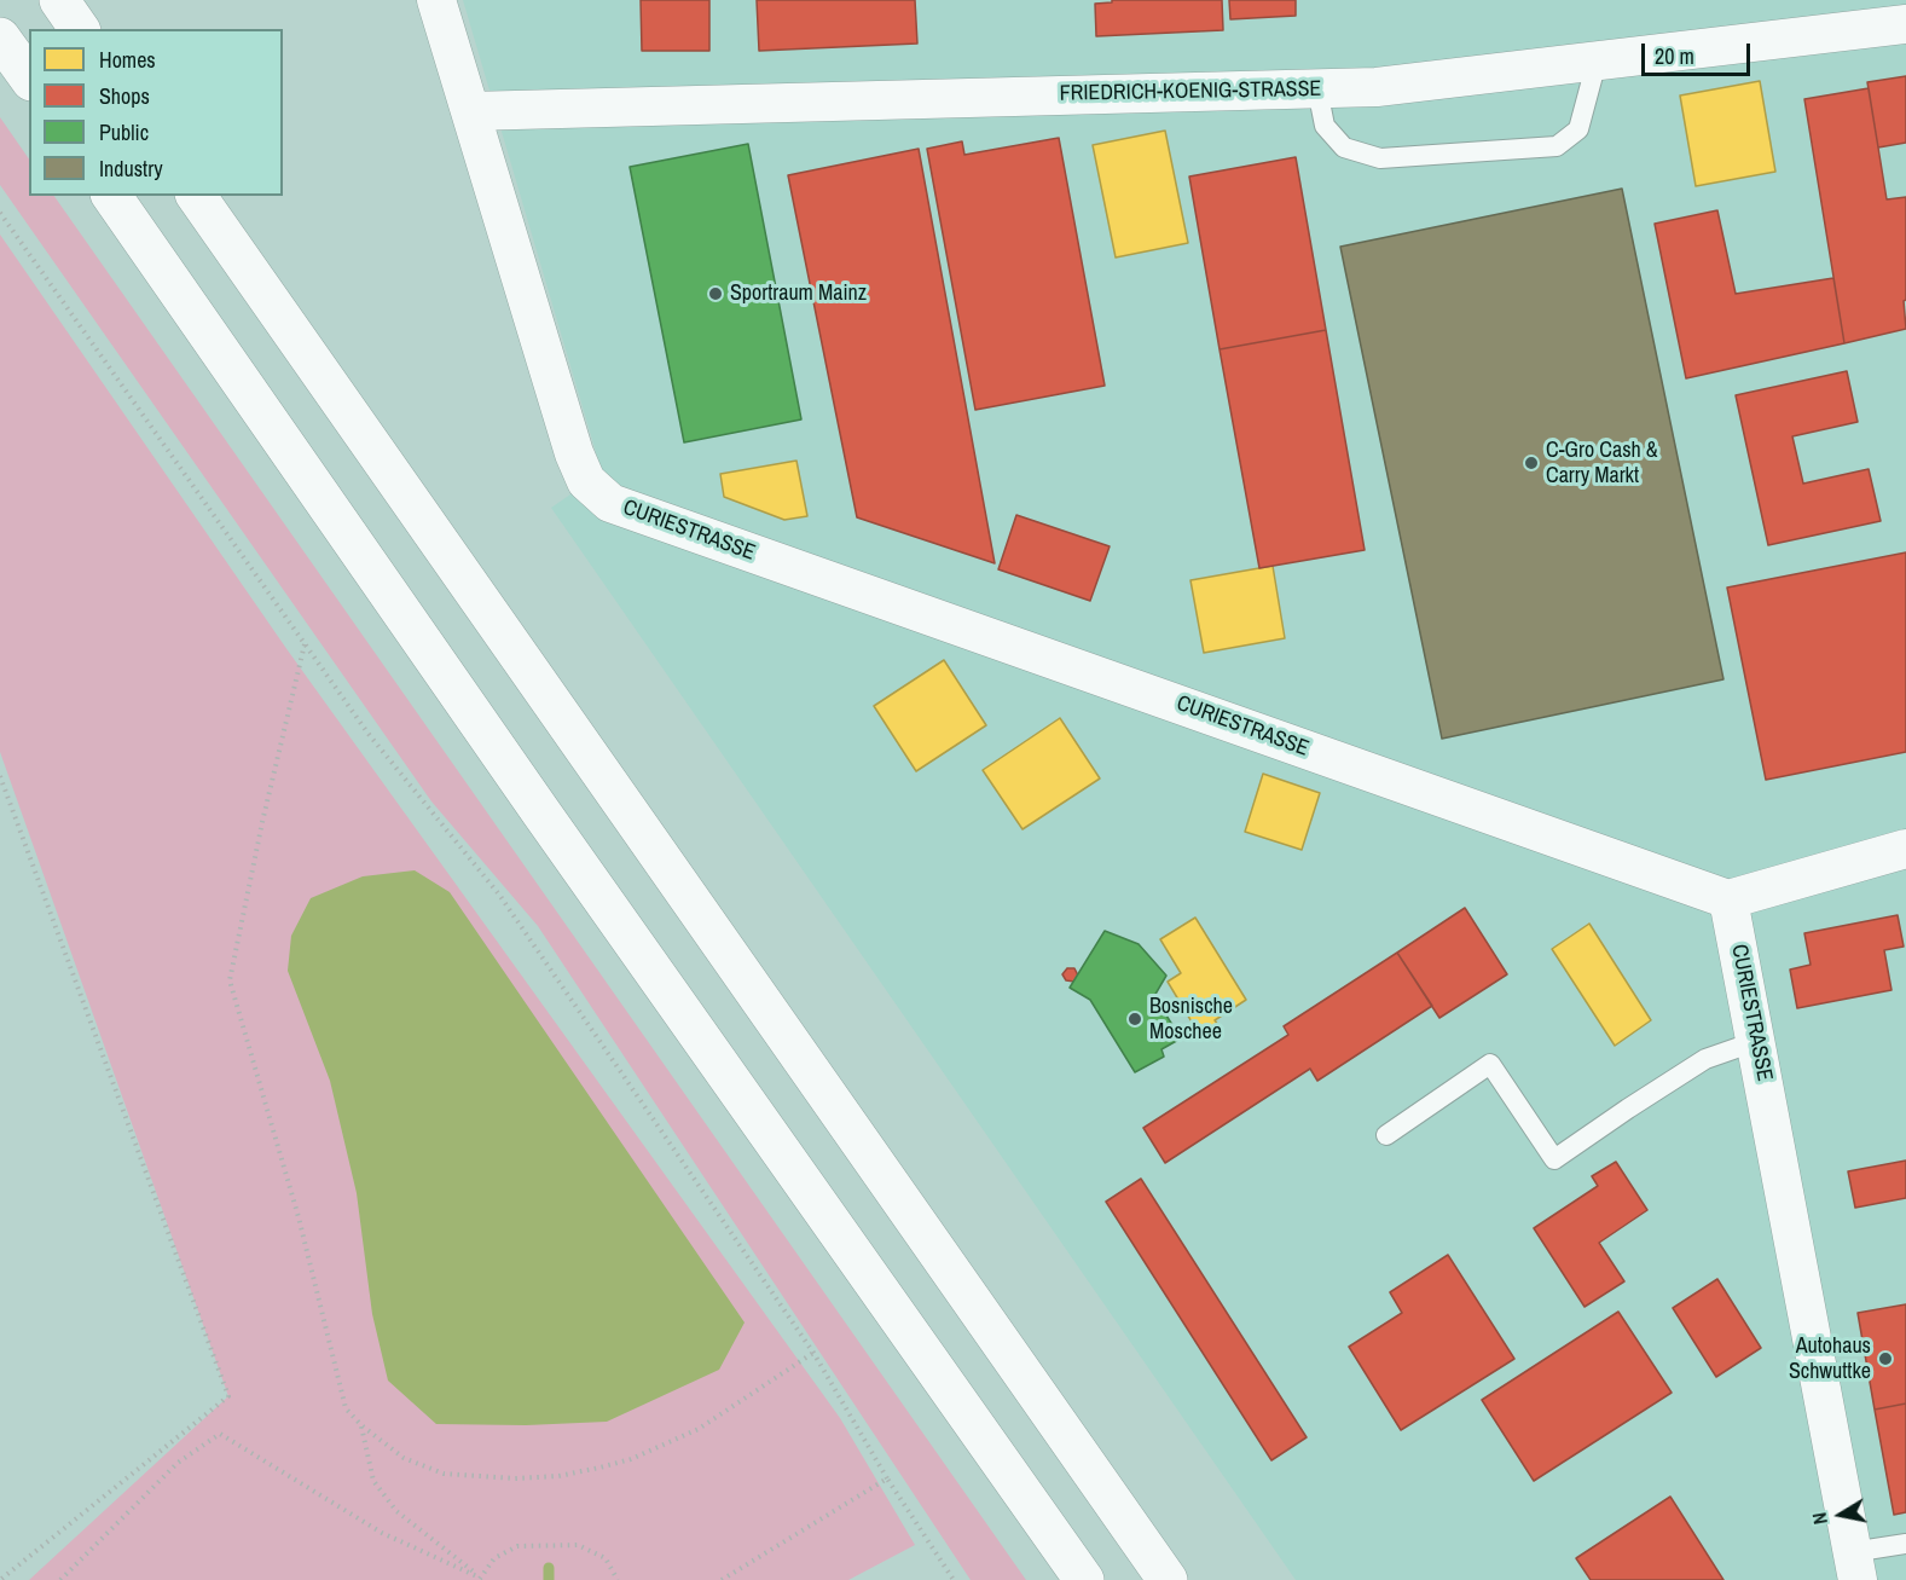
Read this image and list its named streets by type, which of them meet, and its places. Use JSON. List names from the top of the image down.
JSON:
{
  "streets": {
    "street": ["FRIEDRICH-KOENIG-STRASSE", "CURIESTRASSE"]
  },
  "crossings": [
    ["FRIEDRICH-KOENIG-STRASSE", "CURIESTRASSE"]
  ],
  "places": [
    "Sportraum Mainz",
    "C-Gro Cash & Carry Markt",
    "Bosnische Moschee",
    "Autohaus Schwuttke"
  ],
  "legend": [
    "Homes",
    "Shops",
    "Public",
    "Industry"
  ],
  "scale_bar": "20 m",
  "north": "left"
}
